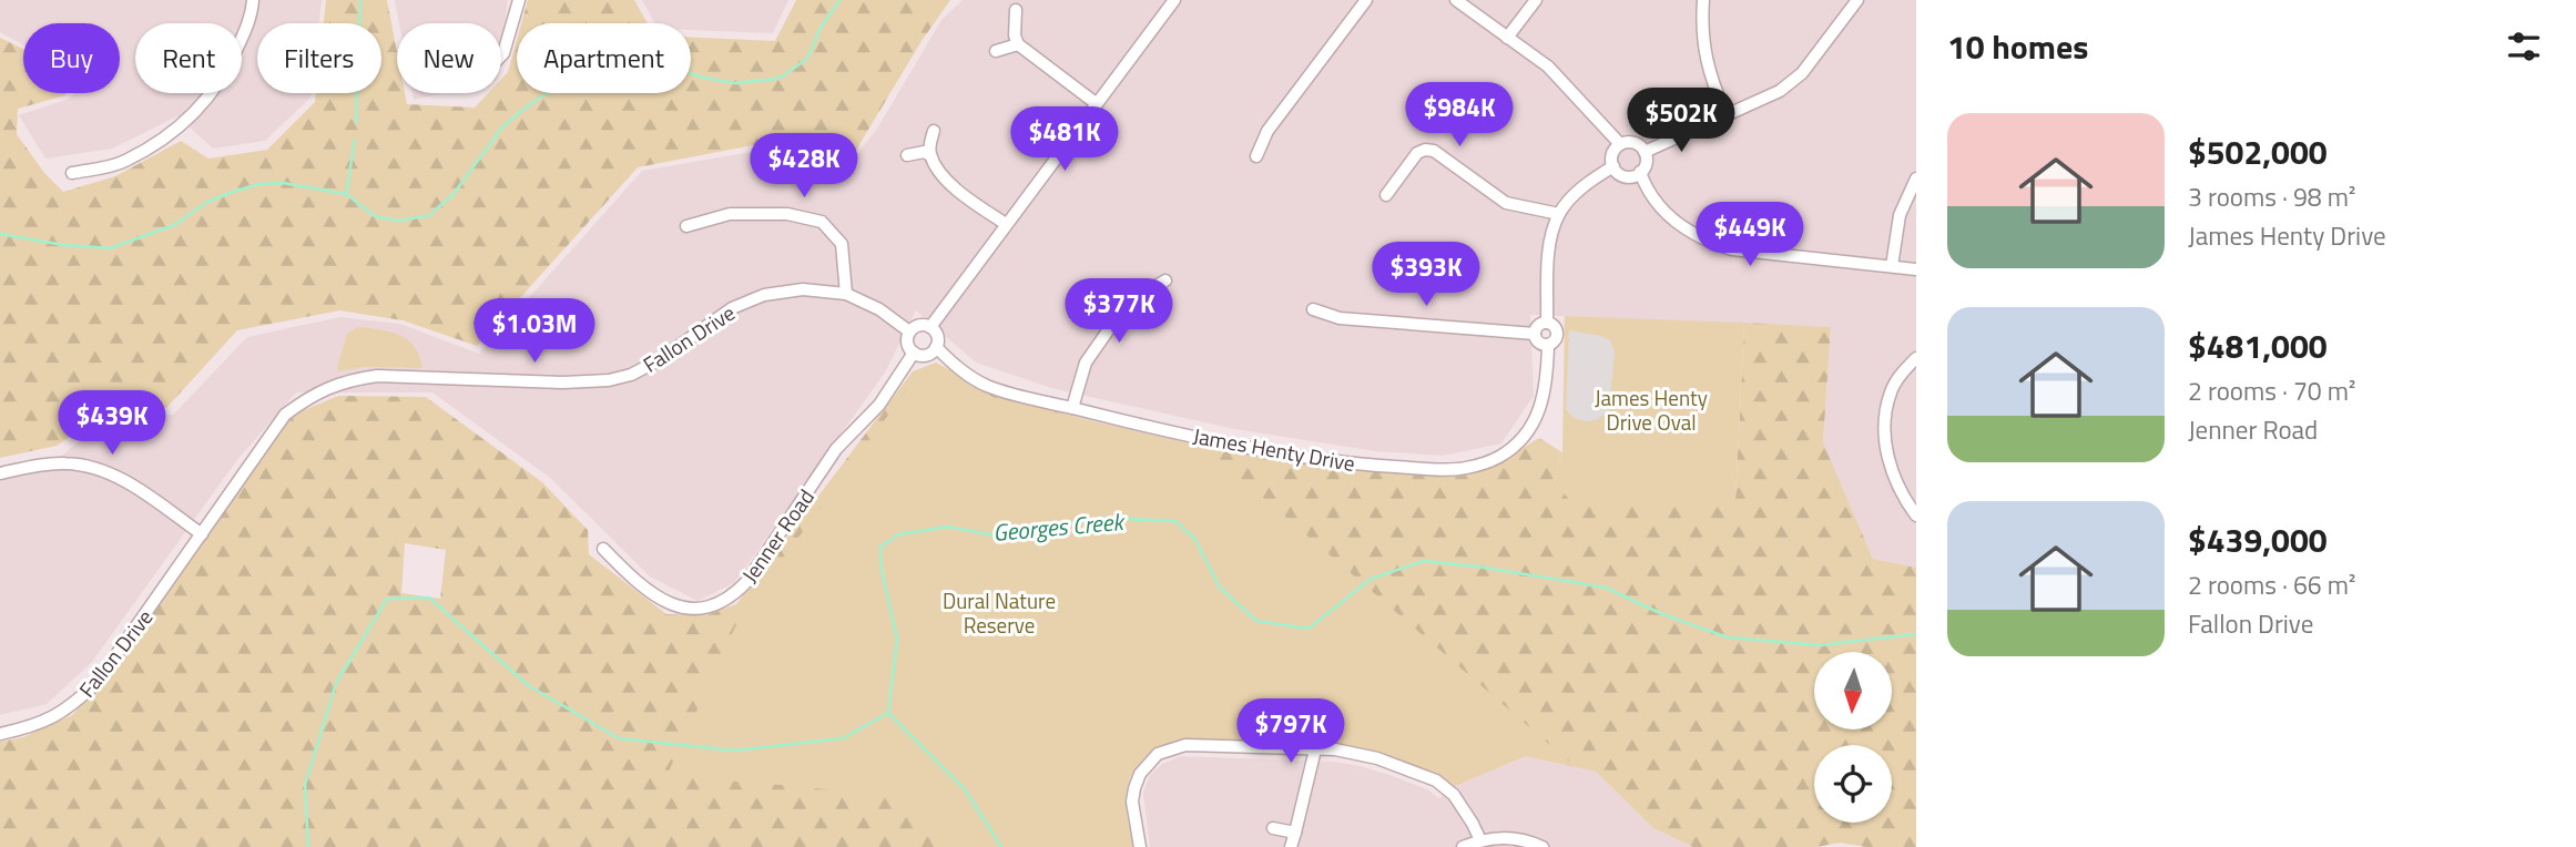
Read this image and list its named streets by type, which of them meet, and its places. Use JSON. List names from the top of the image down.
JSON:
{
  "streets": {
    "street": ["Fallon Drive", "James Henty Drive", "Jenner Road"]
  },
  "crossings": [
    ["Fallon Drive", "James Henty Drive"],
    ["Fallon Drive", "Jenner Road"],
    ["James Henty Drive", "Jenner Road"]
  ],
  "water": ["Georges Creek"],
  "parks": ["James Henty Drive Oval", "Dural Nature Reserve"],
  "north": "bottom",
  "page": {
    "heading": "10 homes",
    "chip": [
      "Buy",
      "Rent",
      "Filters",
      "New",
      "Apartment"
    ],
    "price": [
      "$984K",
      "$502K",
      "$481K",
      "$428K",
      "$449K",
      "$393K",
      "$377K",
      "$1.03M",
      "$439K",
      "$797K"
    ],
    "list": [
      {
        "name": "$502,000",
        "note": "3 rooms · 98 m² · James Henty Drive"
      },
      {
        "name": "$481,000",
        "note": "2 rooms · 70 m² · Jenner Road"
      },
      {
        "name": "$439,000",
        "note": "2 rooms · 66 m² · Fallon Drive"
      }
    ]
  }
}
